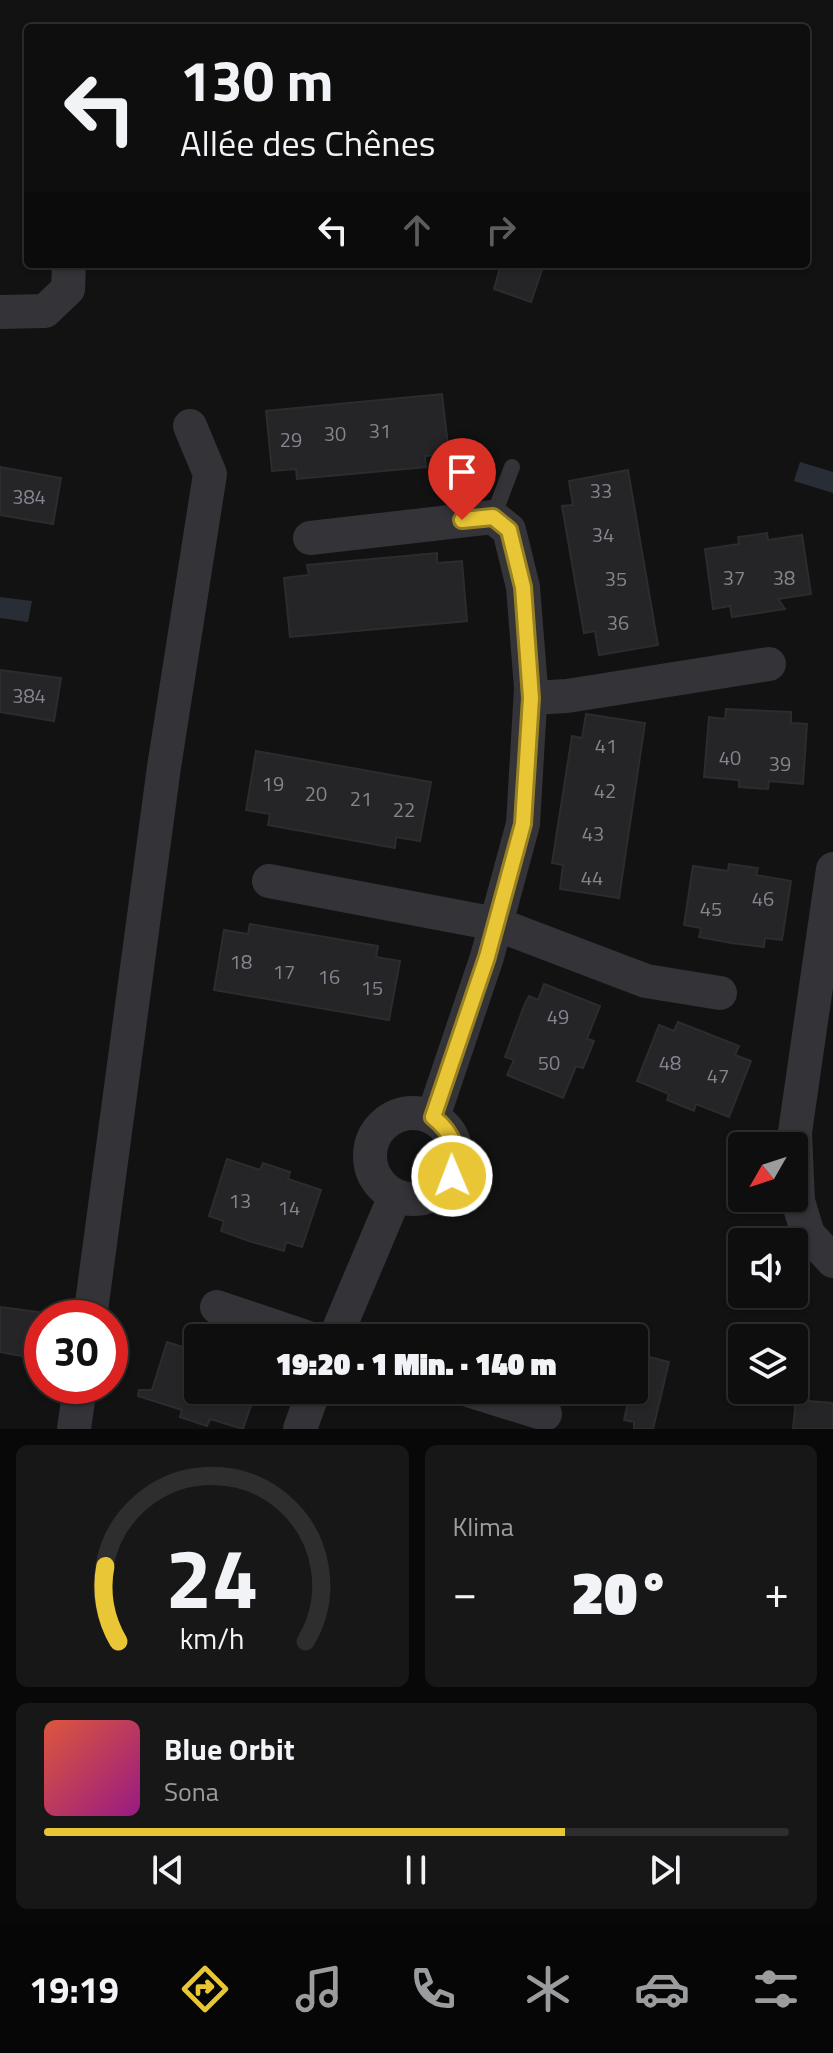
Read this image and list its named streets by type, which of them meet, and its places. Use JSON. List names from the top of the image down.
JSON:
{
  "house_numbers": [
    "31",
    "30",
    "29",
    "33",
    "384",
    "34",
    "37",
    "38",
    "35",
    "36",
    "384",
    "41",
    "40",
    "39",
    "19",
    "42",
    "20",
    "21",
    "22",
    "43",
    "44",
    "46",
    "45",
    "18",
    "17",
    "16",
    "15",
    "49",
    "50",
    "48",
    "47",
    "13",
    "14"
  ],
  "north": "bottom left",
  "page": {
    "turn": ["130 m", "Allée des Chênes"],
    "limit": "30",
    "trip": "19:20 · 1 Min. · 140 m",
    "tile": "Klima",
    "heat": ["−", "20°", "+"],
    "song": ["Blue Orbit", "Sona"],
    "tabs": "19:19",
    "gauge": ["24", "km/h"]
  }
}
